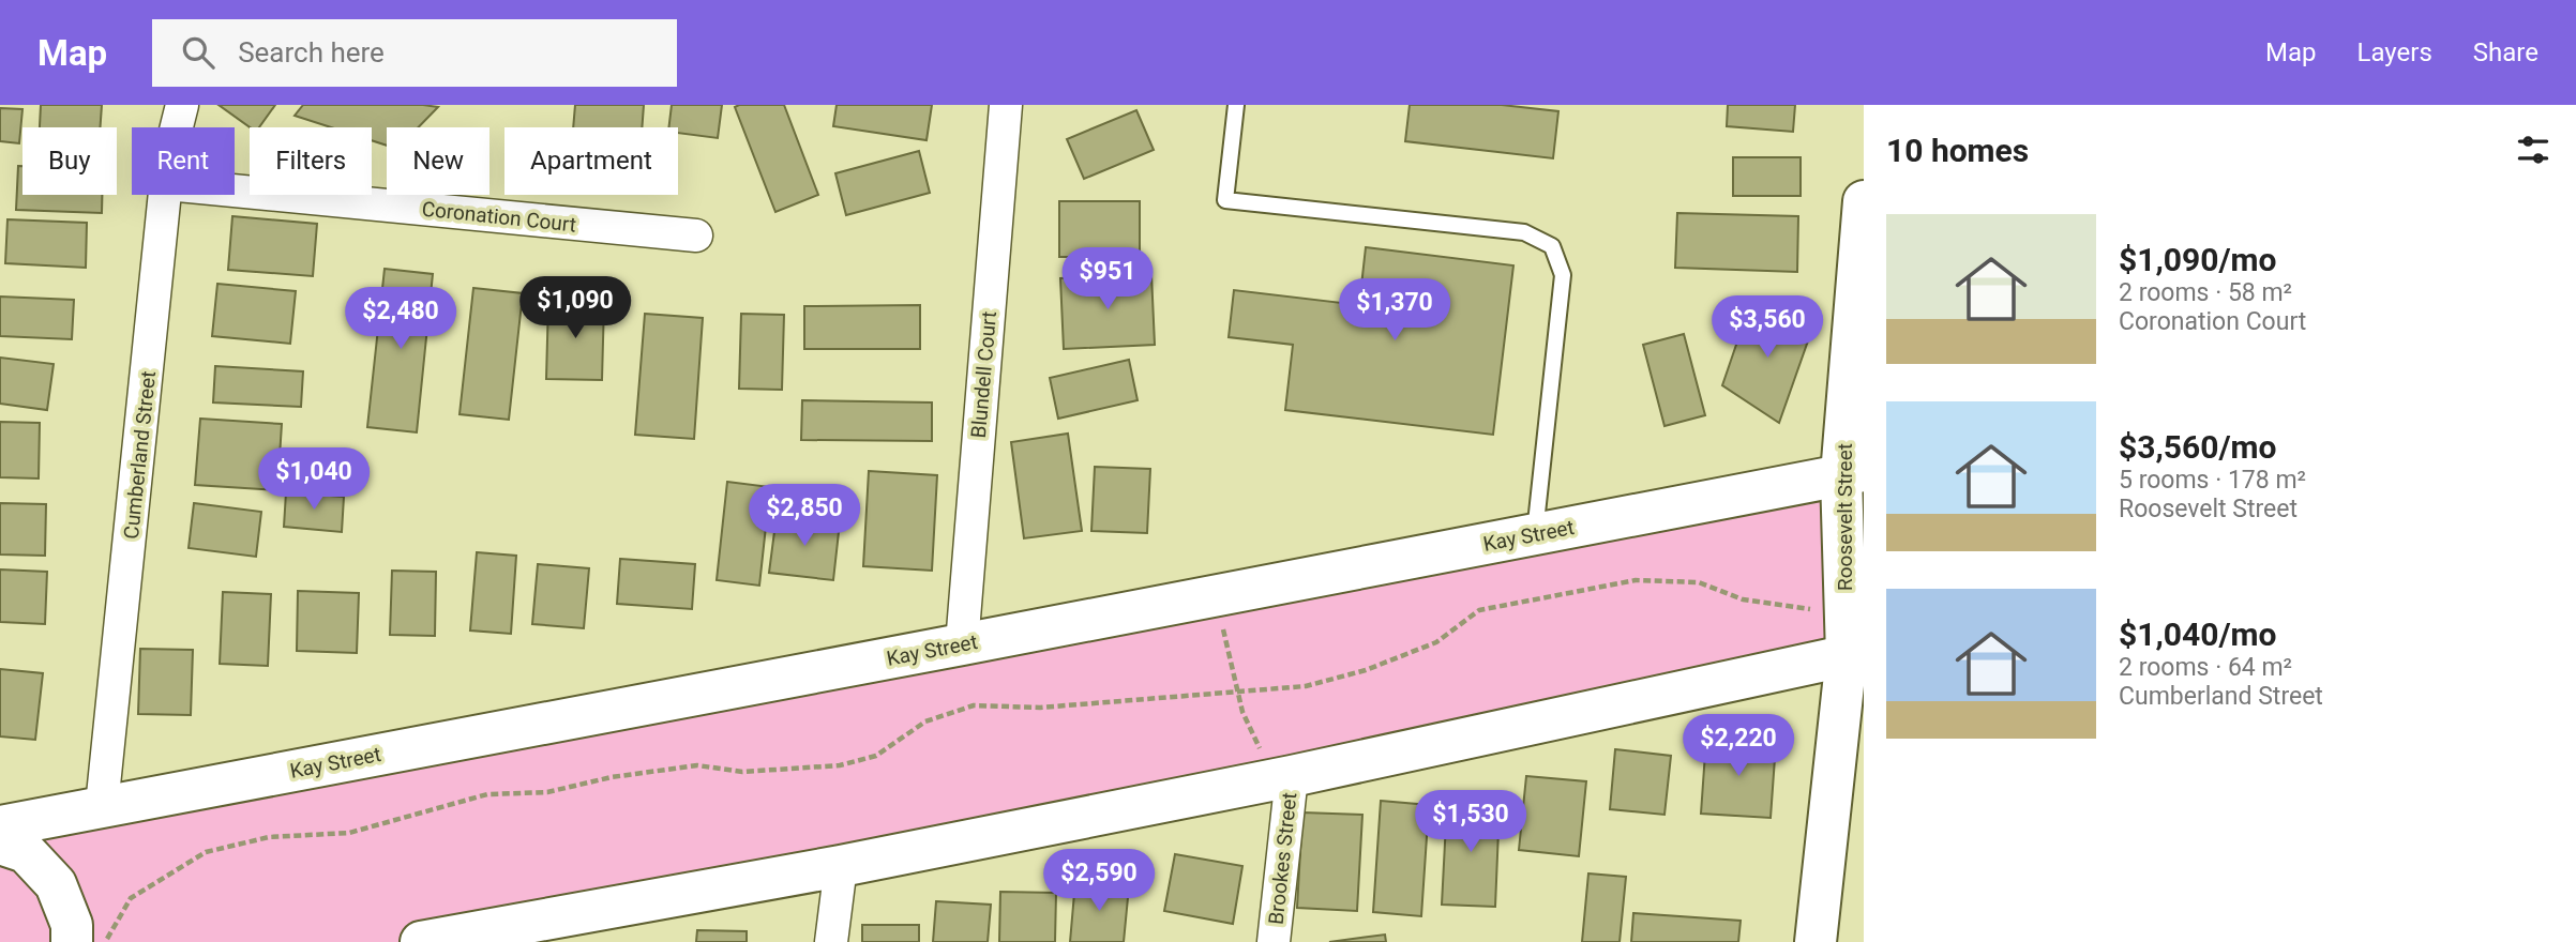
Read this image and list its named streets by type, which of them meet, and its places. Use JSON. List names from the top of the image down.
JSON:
{
  "streets": {
    "street": [
      "Coronation Court",
      "Blundell Court",
      "Cumberland Street",
      "Roosevelt Street",
      "Kay Street",
      "Brookes Street"
    ]
  },
  "crossings": [
    ["Blundell Court", "Kay Street"],
    ["Cumberland Street", "Kay Street"],
    ["Roosevelt Street", "Kay Street"]
  ],
  "page": {
    "header": "Map",
    "search": "Search here",
    "nav": ["Map", "Layers", "Share"],
    "heading": "10 homes",
    "chip": [
      "Buy",
      "Rent",
      "Filters",
      "New",
      "Apartment"
    ],
    "list": [
      {
        "name": "$1,090/mo",
        "note": "2 rooms · 58 m² · Coronation Court"
      },
      {
        "name": "$3,560/mo",
        "note": "5 rooms · 178 m² · Roosevelt Street"
      },
      {
        "name": "$1,040/mo",
        "note": "2 rooms · 64 m² · Cumberland Street"
      }
    ],
    "price": [
      "$951",
      "$1,090",
      "$1,370",
      "$2,480",
      "$3,560",
      "$1,040",
      "$2,850",
      "$2,220",
      "$1,530",
      "$2,590"
    ]
  }
}
